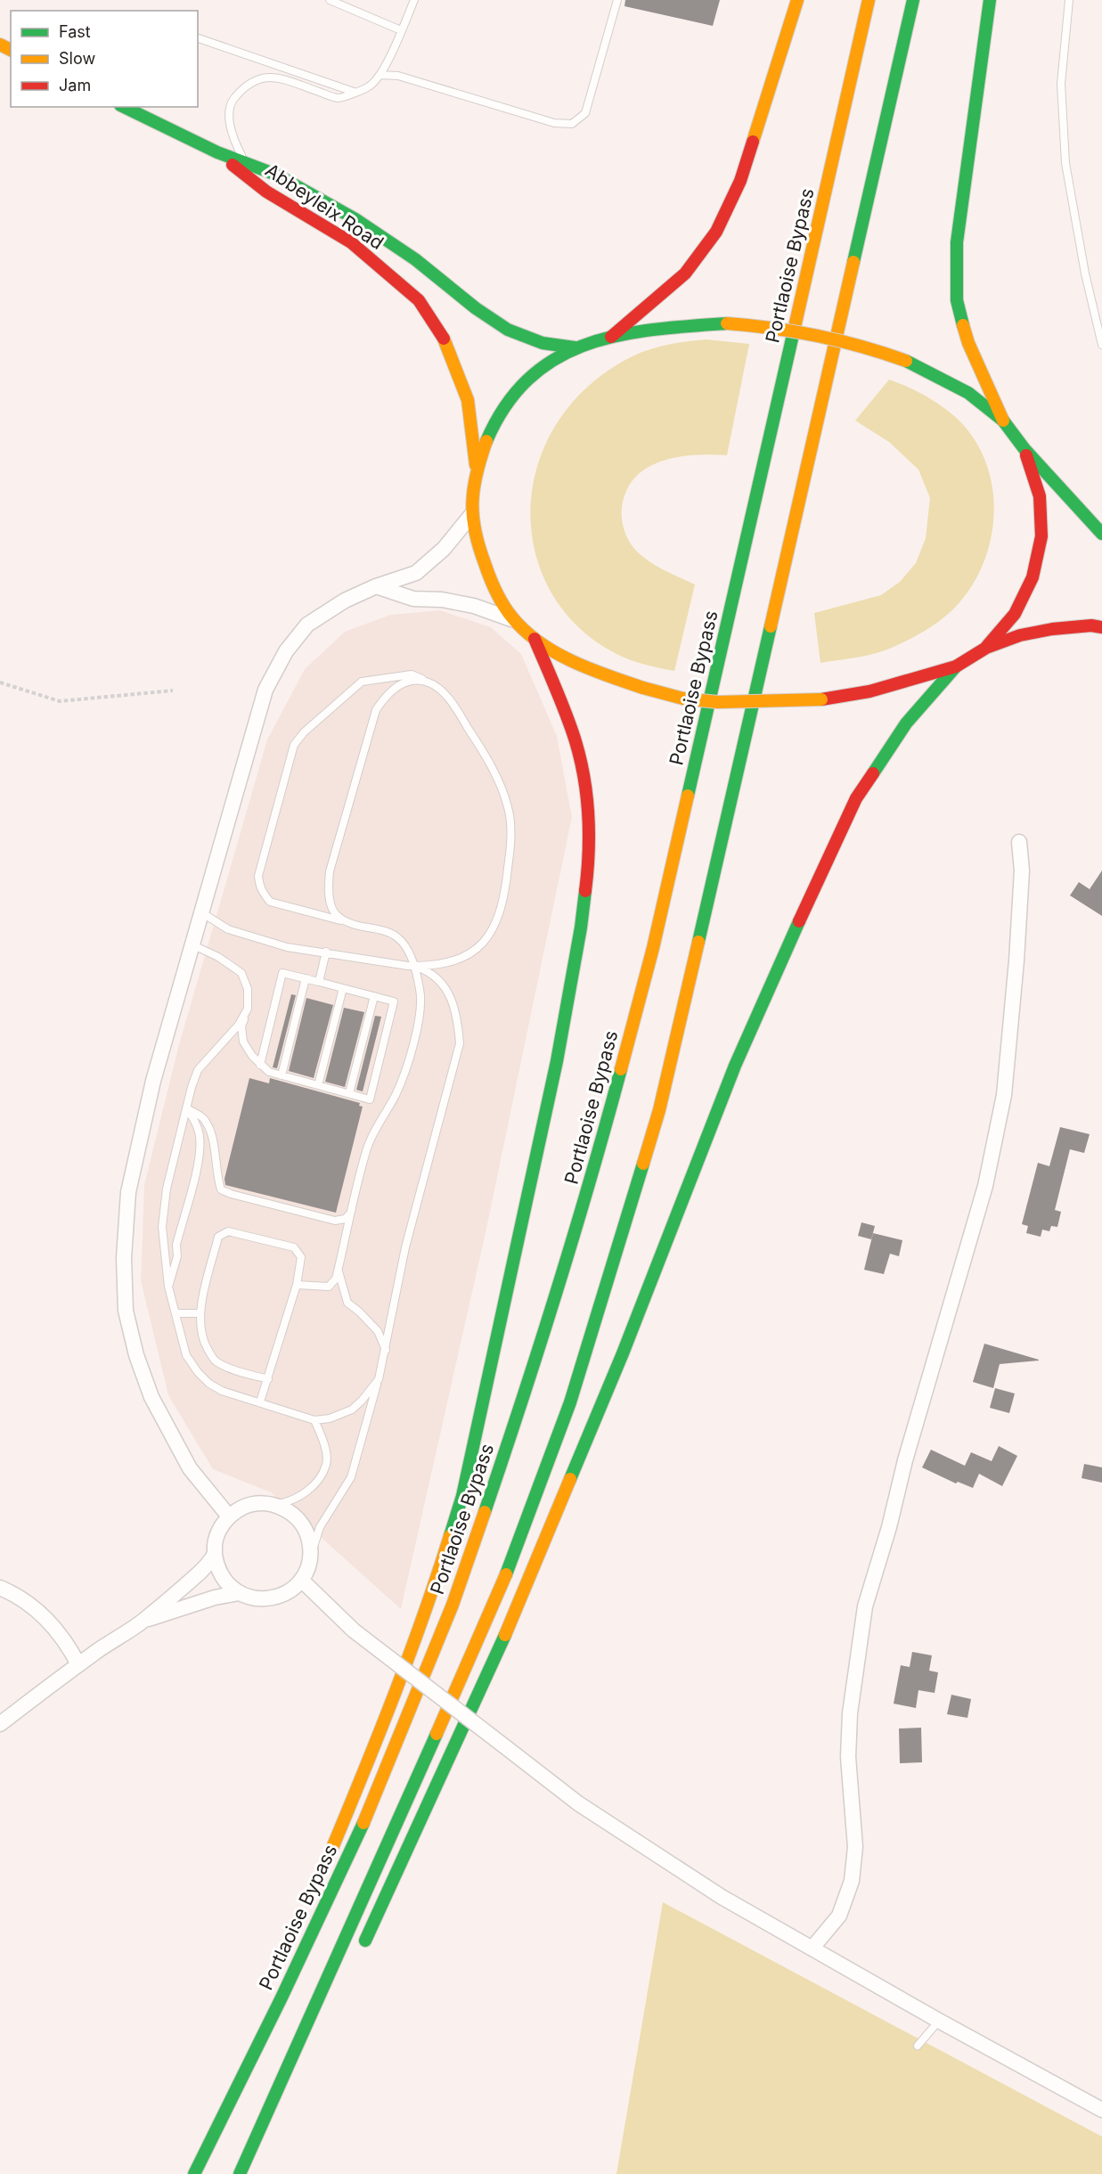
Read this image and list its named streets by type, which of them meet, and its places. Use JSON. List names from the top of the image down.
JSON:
{
  "streets": {
    "main road": ["Abbeyleix Road", "Portlaoise Bypass"]
  },
  "legend": ["Fast", "Slow", "Jam"]
}
